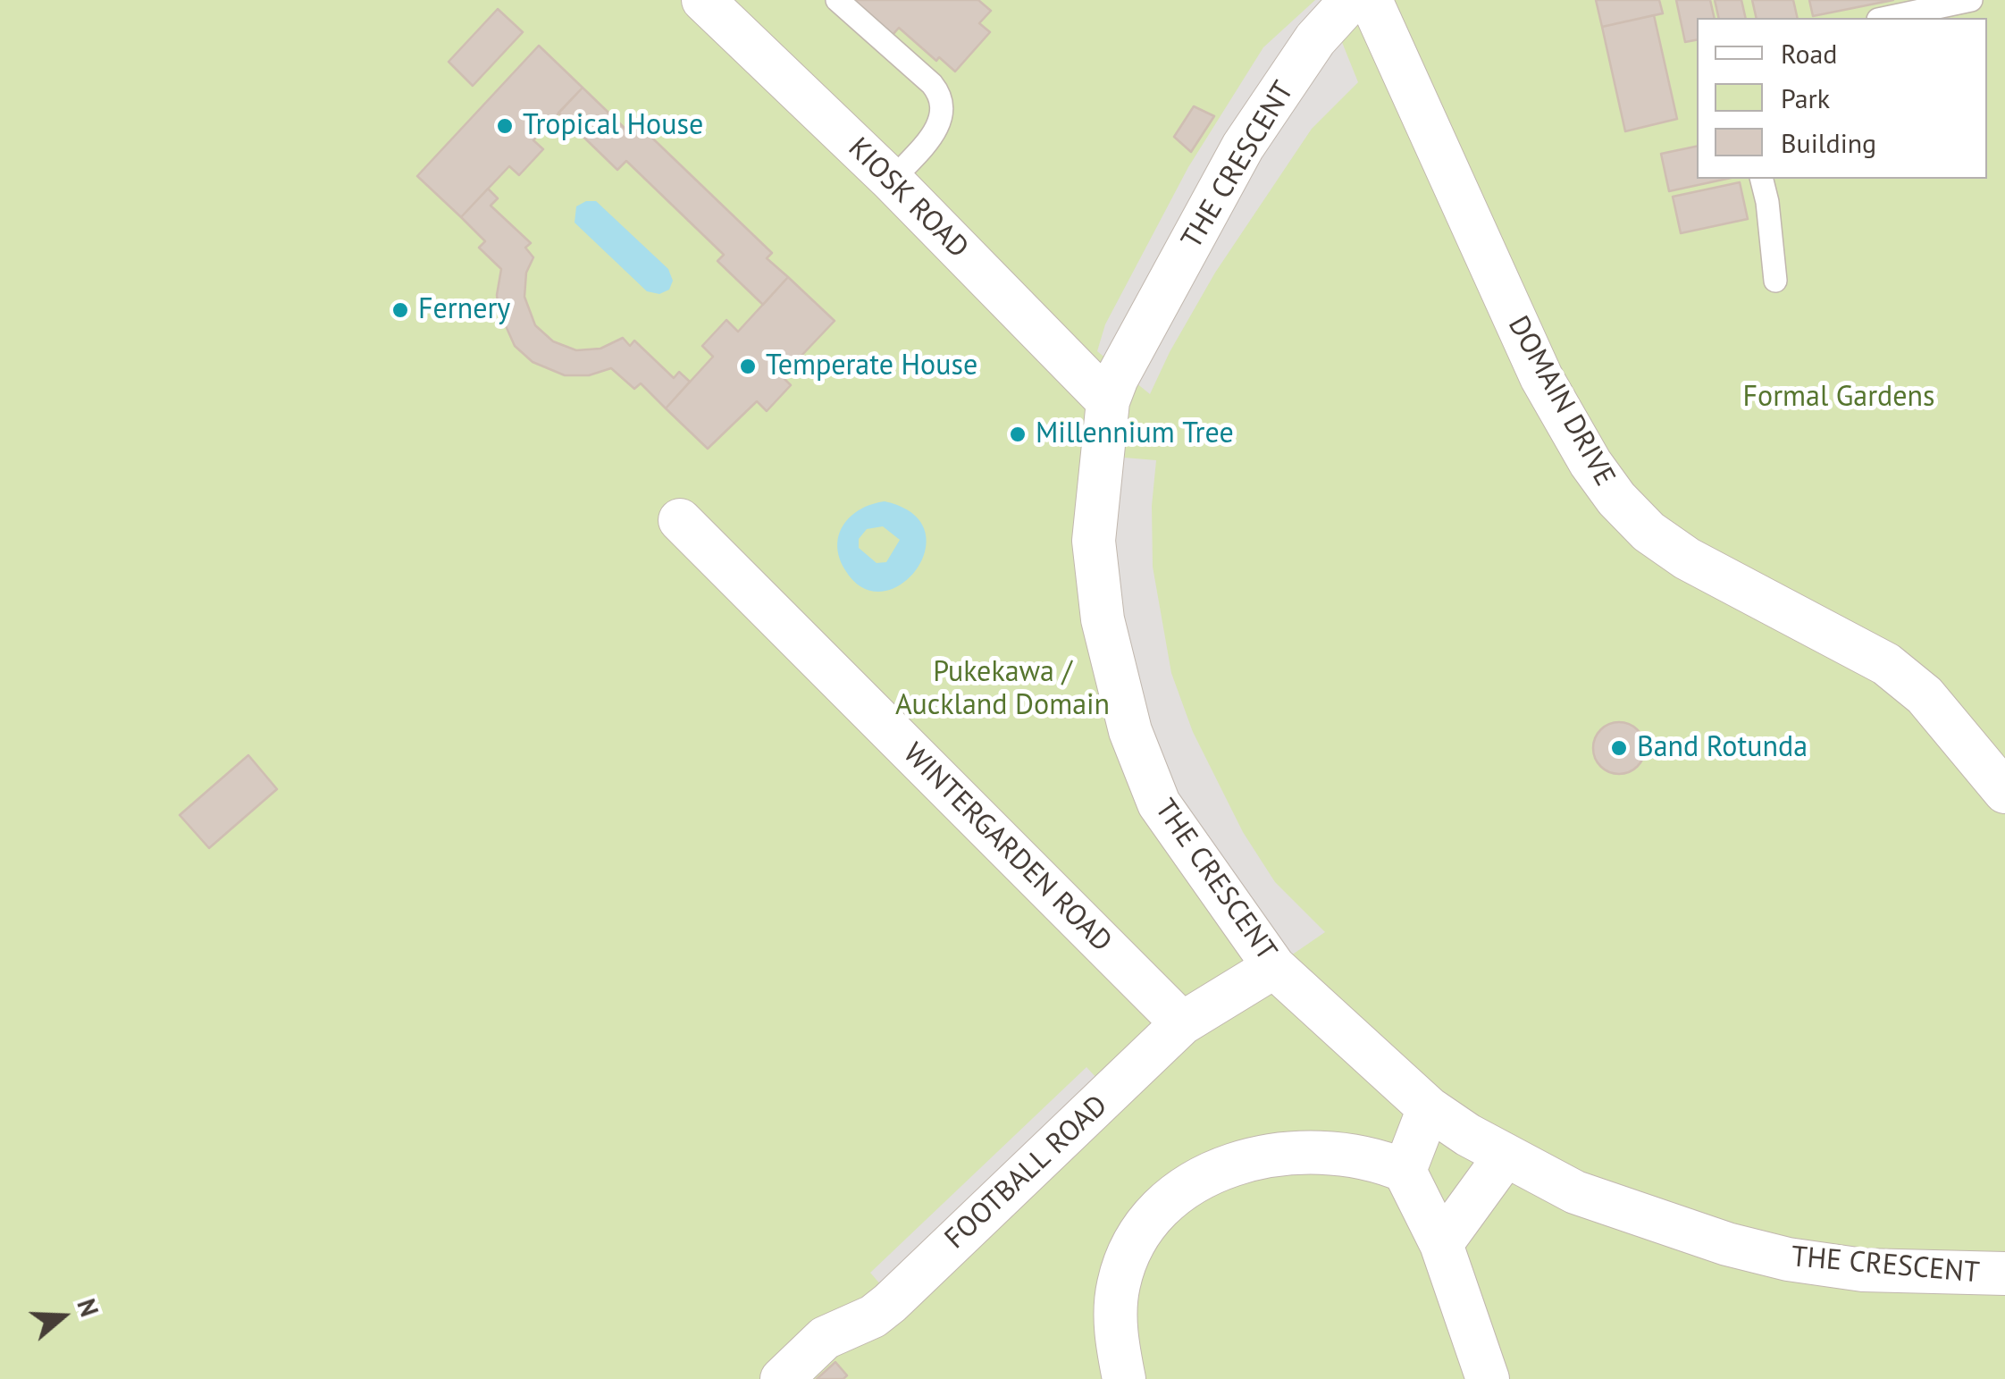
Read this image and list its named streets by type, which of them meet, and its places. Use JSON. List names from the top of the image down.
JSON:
{
  "streets": {
    "street": [
      "THE CRESCENT",
      "KIOSK ROAD",
      "DOMAIN DRIVE",
      "WINTERGARDEN ROAD",
      "FOOTBALL ROAD"
    ]
  },
  "crossings": [
    ["THE CRESCENT", "KIOSK ROAD"],
    ["THE CRESCENT", "FOOTBALL ROAD"],
    ["WINTERGARDEN ROAD", "FOOTBALL ROAD"]
  ],
  "parks": ["Formal Gardens", "Pukekawa / Auckland Domain"],
  "places": [
    "Tropical House",
    "Fernery",
    "Temperate House",
    "Millennium Tree",
    "Band Rotunda"
  ],
  "legend": ["Road", "Park", "Building"],
  "north": "right"
}
